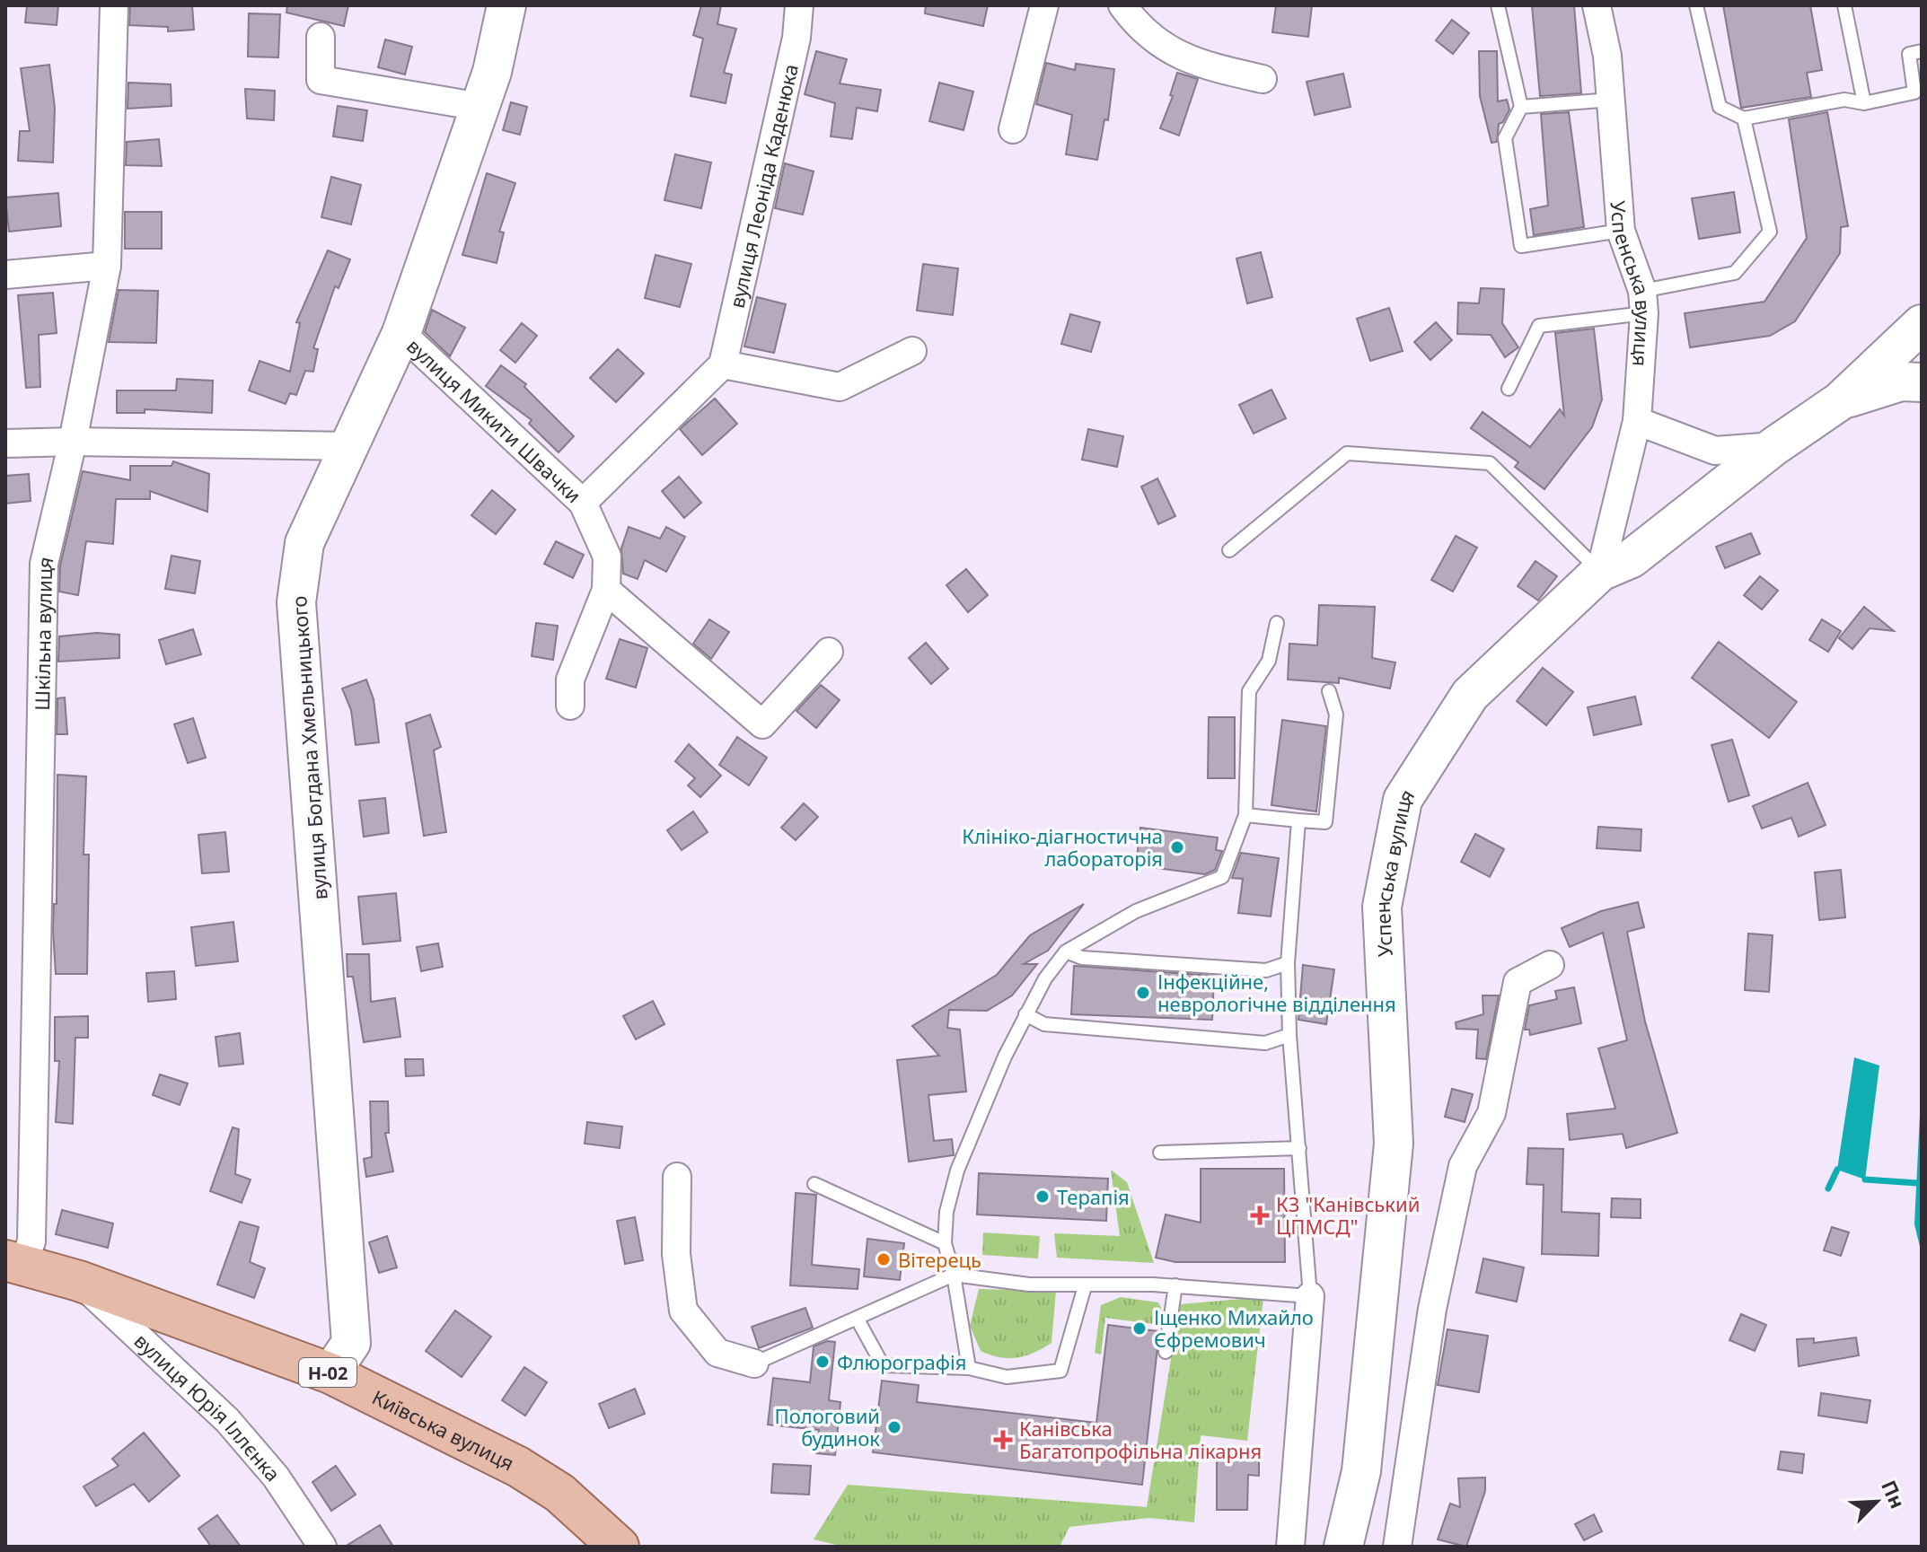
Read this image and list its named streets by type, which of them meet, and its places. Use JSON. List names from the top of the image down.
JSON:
{
  "streets": {
    "main road": ["Н-02", "Київська вулиця"],
    "street": [
      "вулиця Леоніда Каденюка",
      "Успенська вулиця",
      "вулиця Микити Швачки",
      "Шкільна вулиця",
      "вулиця Богдана Хмельницького",
      "вулиця Юрія Іллєнка"
    ]
  },
  "crossings": [
    ["вулиця Микити Швачки", "вулиця Богдана Хмельницького"],
    ["Шкільна вулиця", "Київська вулиця"],
    ["вулиця Богдана Хмельницького", "Київська вулиця"],
    ["вулиця Юрія Іллєнка", "Київська вулиця"]
  ],
  "places": {
    "other": [
      "Клініко-діагностична лабораторія",
      "Інфекційне, неврологічне відділення",
      "Терапія",
      "Вітерець",
      "Іщенко Михайло Єфремович",
      "Флюрографія",
      "Пологовий будинок"
    ],
    "health": ["КЗ \"Канівський ЦПМСД\"", "Канівська Багатопрофільна лікарня"]
  },
  "north": "top right"
}
